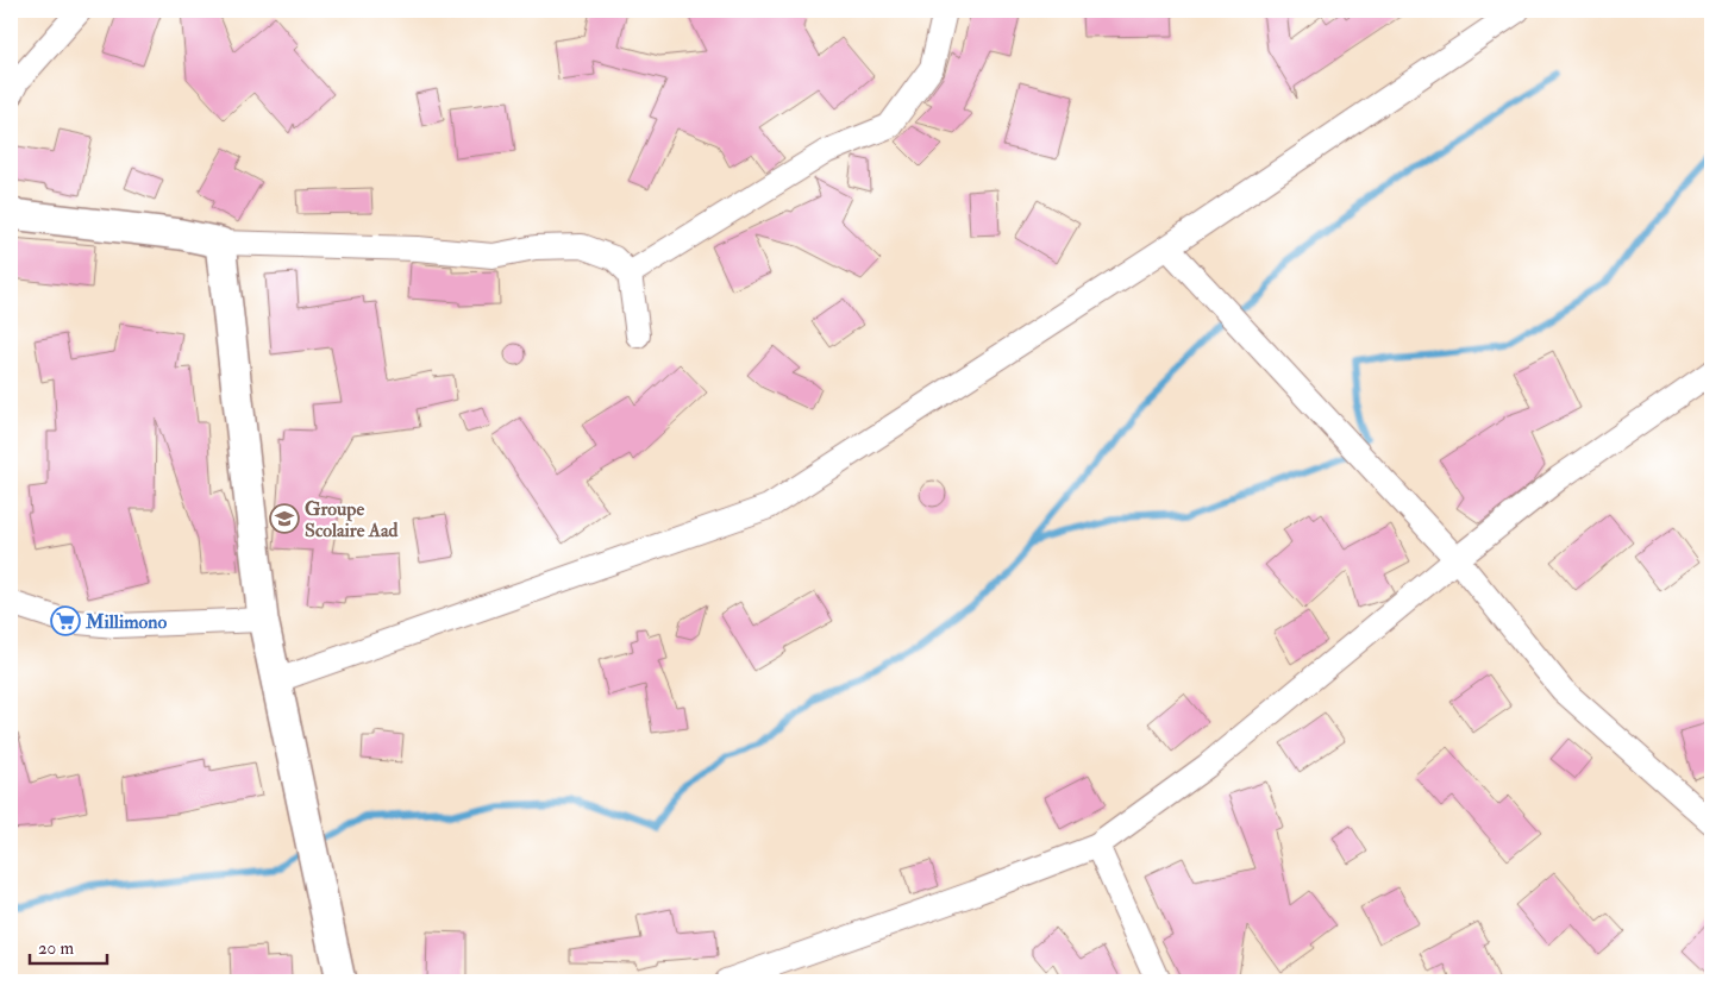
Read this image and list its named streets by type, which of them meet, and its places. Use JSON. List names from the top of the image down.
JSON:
{
  "places": {
    "school or university": ["Groupe Scolaire Aad"],
    "supermarket": ["Millimono"]
  },
  "scale_bar": "20 m"
}
